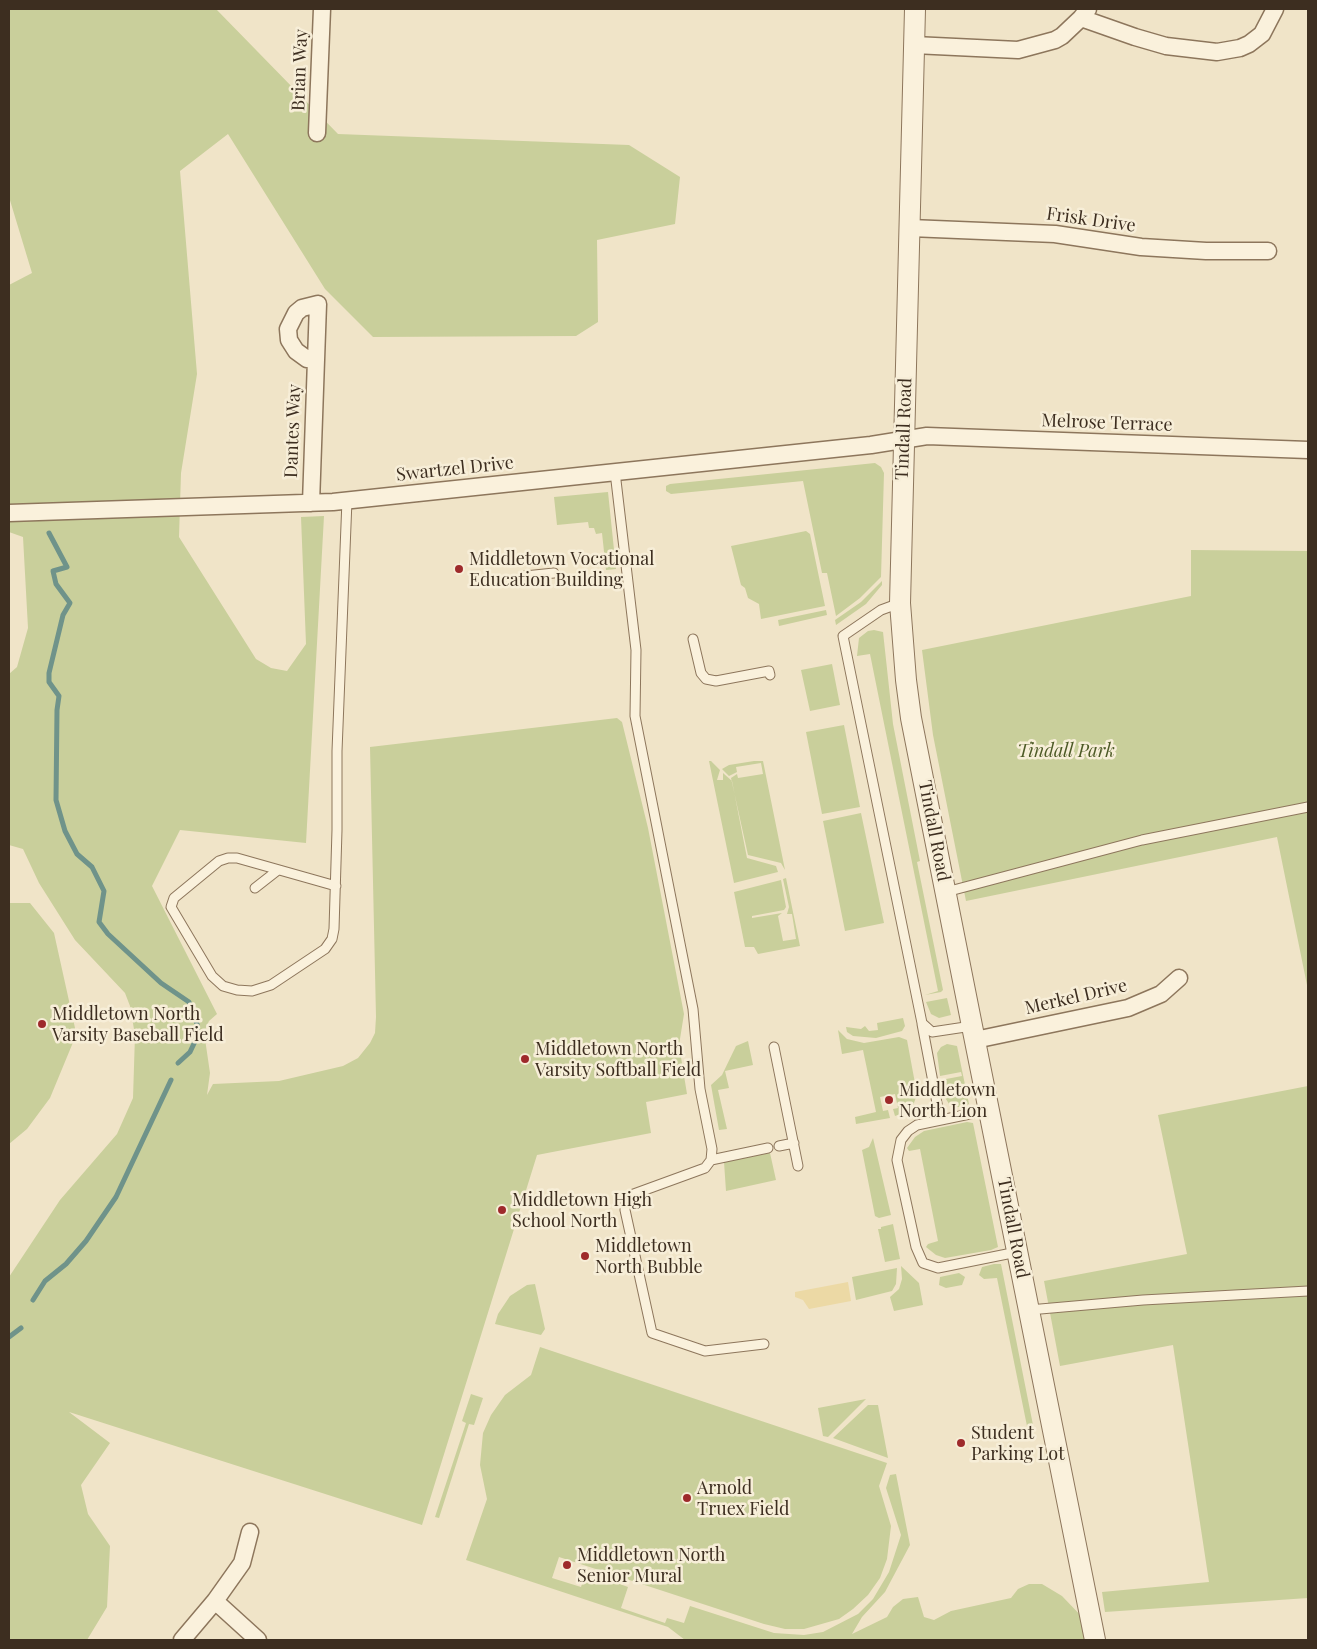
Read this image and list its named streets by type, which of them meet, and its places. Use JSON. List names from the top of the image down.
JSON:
{
  "streets": {
    "street": [
      "Brian Way",
      "Frisk Drive",
      "Melrose Terrace",
      "Tindall Road",
      "Dantes Way",
      "Swartzel Drive",
      "Merkel Drive"
    ]
  },
  "crossings": [
    ["Frisk Drive", "Tindall Road"],
    ["Melrose Terrace", "Tindall Road"],
    ["Melrose Terrace", "Swartzel Drive"],
    ["Tindall Road", "Swartzel Drive"],
    ["Tindall Road", "Merkel Drive"],
    ["Dantes Way", "Swartzel Drive"]
  ],
  "parks": ["Tindall Park"],
  "places": [
    "Middletown Vocational Education Building",
    "Middletown North Varsity Baseball Field",
    "Middletown North Varsity Softball Field",
    "Middletown North Lion",
    "Middletown High School North",
    "Middletown North Bubble",
    "Student Parking Lot",
    "Arnold Truex Field",
    "Middletown North Senior Mural"
  ]
}
